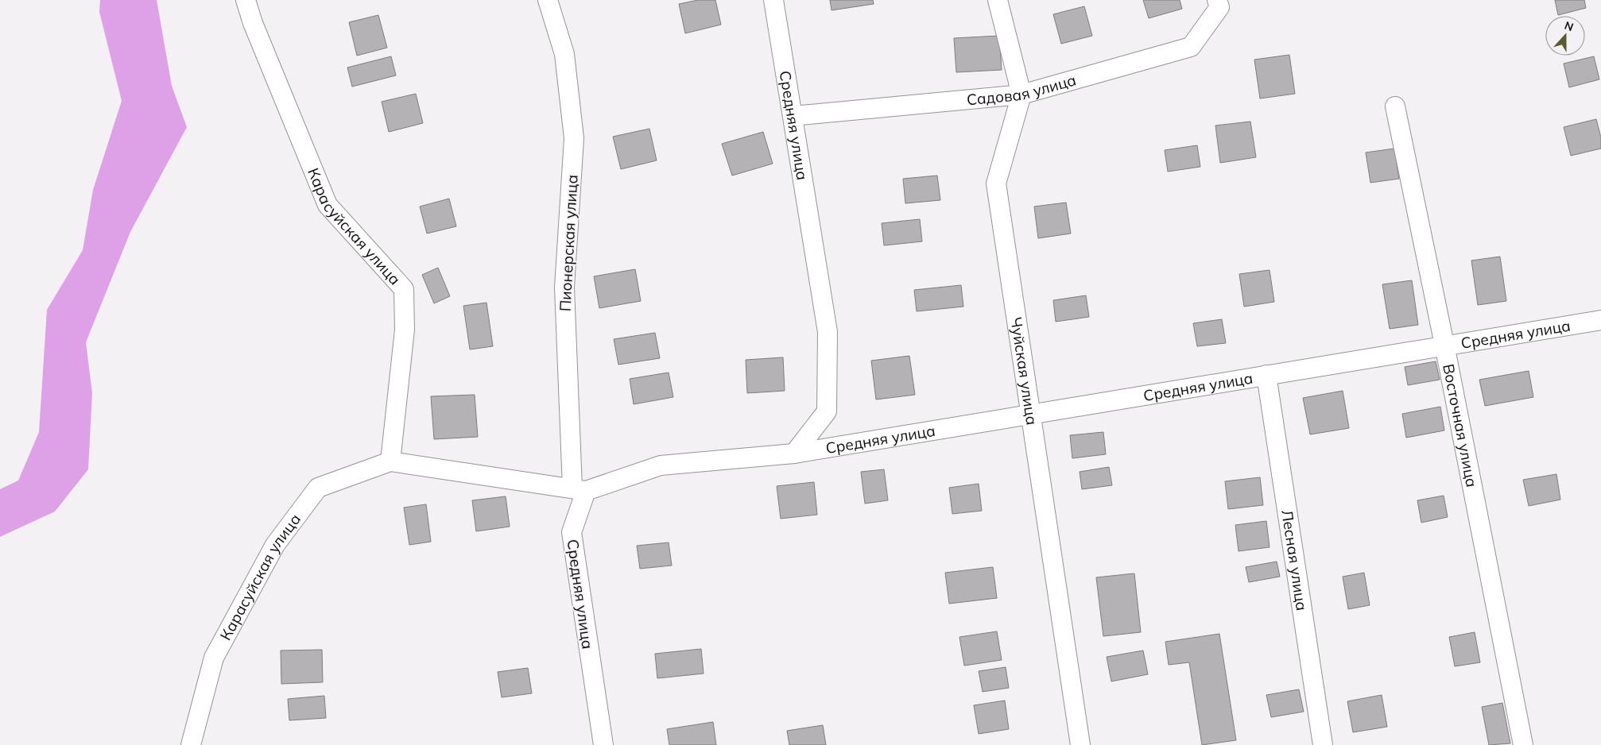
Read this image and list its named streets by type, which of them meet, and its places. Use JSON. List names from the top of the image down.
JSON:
{
  "streets": {
    "street": [
      "Садовая улица",
      "Средняя улица",
      "Карасуйская улица",
      "Пионерская улица",
      "Чуйская улица",
      "Восточная улица",
      "Лесная улица"
    ]
  },
  "crossings": [
    ["Садовая улица", "Средняя улица"],
    ["Садовая улица", "Чуйская улица"],
    ["Средняя улица", "Карасуйская улица"],
    ["Средняя улица", "Пионерская улица"],
    ["Средняя улица", "Чуйская улица"],
    ["Средняя улица", "Восточная улица"],
    ["Средняя улица", "Лесная улица"],
    ["Карасуйская улица", "Пионерская улица"]
  ],
  "north": "top"
}
